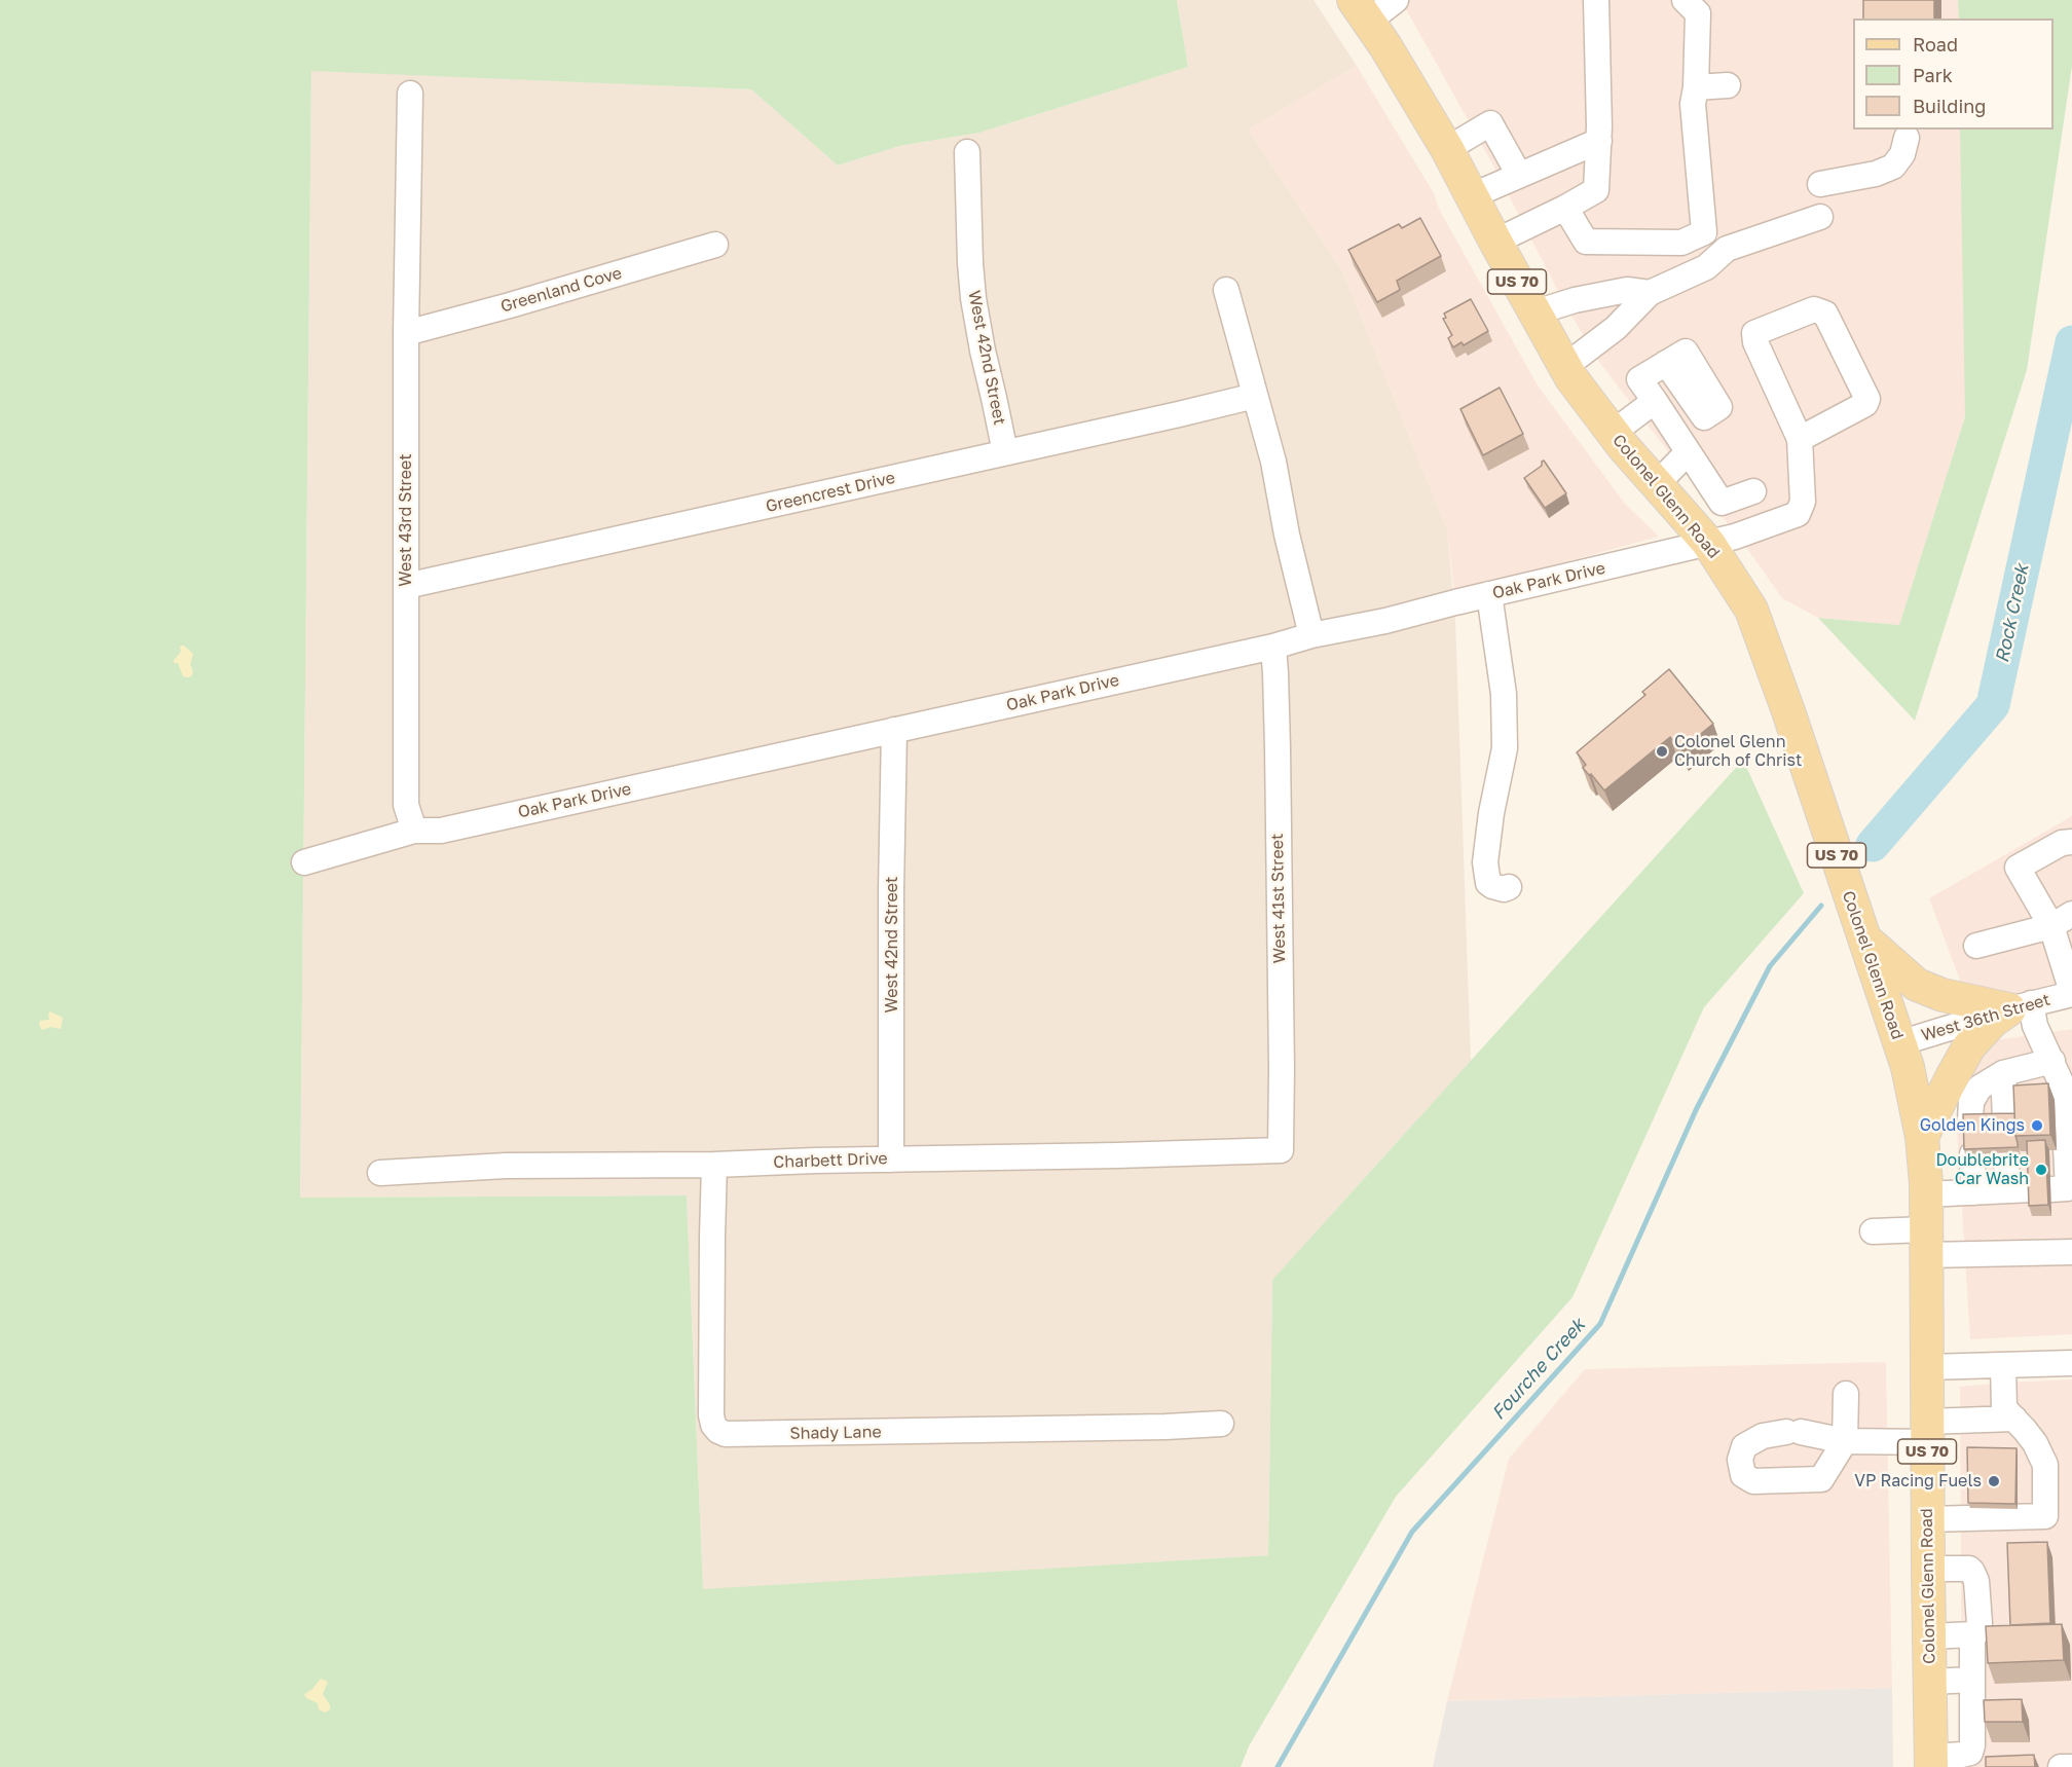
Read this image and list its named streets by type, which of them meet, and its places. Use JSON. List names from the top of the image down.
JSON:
{
  "streets": {
    "main road": ["US 70", "Colonel Glenn Road"],
    "street": [
      "Greenland Cove",
      "West 42nd Street",
      "Greencrest Drive",
      "West 43rd Street",
      "Oak Park Drive",
      "West 41st Street",
      "West 36th Street",
      "Charbett Drive",
      "Shady Lane"
    ]
  },
  "crossings": [
    ["Greenland Cove", "West 43rd Street"],
    ["West 42nd Street", "Greencrest Drive"],
    ["West 42nd Street", "Oak Park Drive"],
    ["West 42nd Street", "Charbett Drive"],
    ["Greencrest Drive", "West 43rd Street"],
    ["Colonel Glenn Road", "Oak Park Drive"],
    ["Colonel Glenn Road", "West 36th Street"],
    ["West 43rd Street", "Oak Park Drive"],
    ["Oak Park Drive", "West 41st Street"],
    ["West 41st Street", "Charbett Drive"],
    ["Charbett Drive", "Shady Lane"]
  ],
  "water": ["Rock Creek", "Fourche Creek"],
  "places": [
    "Colonel Glenn Church of Christ",
    "Golden Kings",
    "Doublebrite Car Wash",
    "VP Racing Fuels"
  ],
  "legend": ["Road", "Park", "Building"]
}
